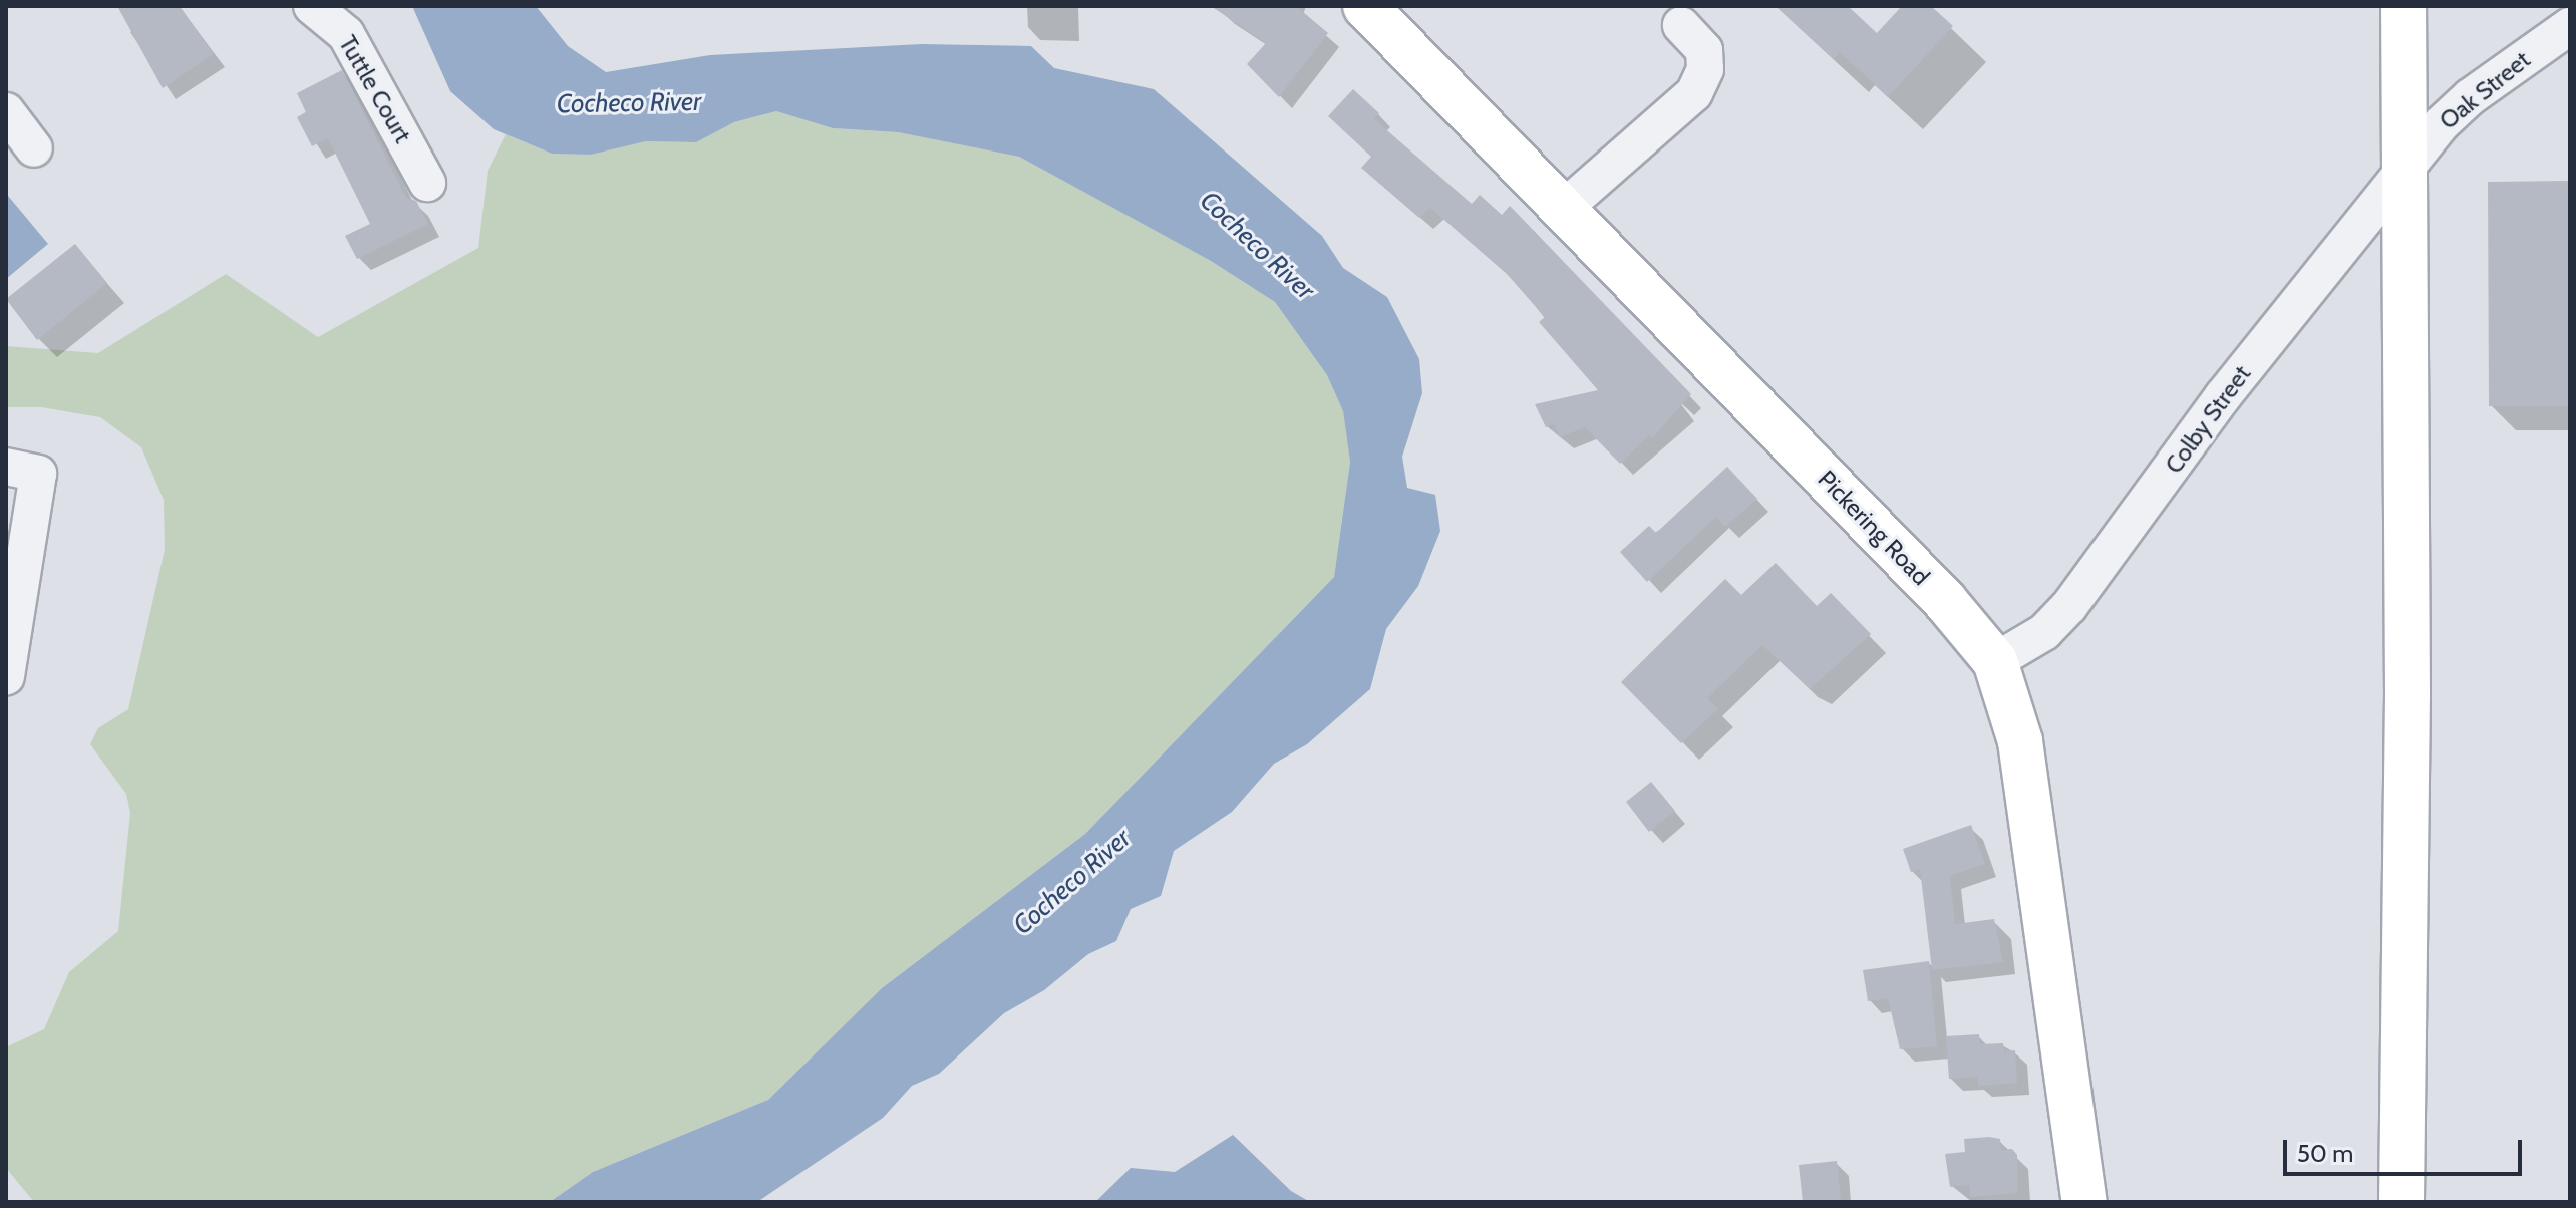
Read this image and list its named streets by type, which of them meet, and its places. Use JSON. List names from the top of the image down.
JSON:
{
  "streets": {
    "main road": ["Pickering Road"],
    "street": ["Tuttle Court", "Oak Street", "Colby Street"]
  },
  "crossings": [
    ["Oak Street", "Colby Street"],
    ["Colby Street", "Pickering Road"]
  ],
  "water": ["Cocheco River"],
  "scale_bar": "50 m"
}
